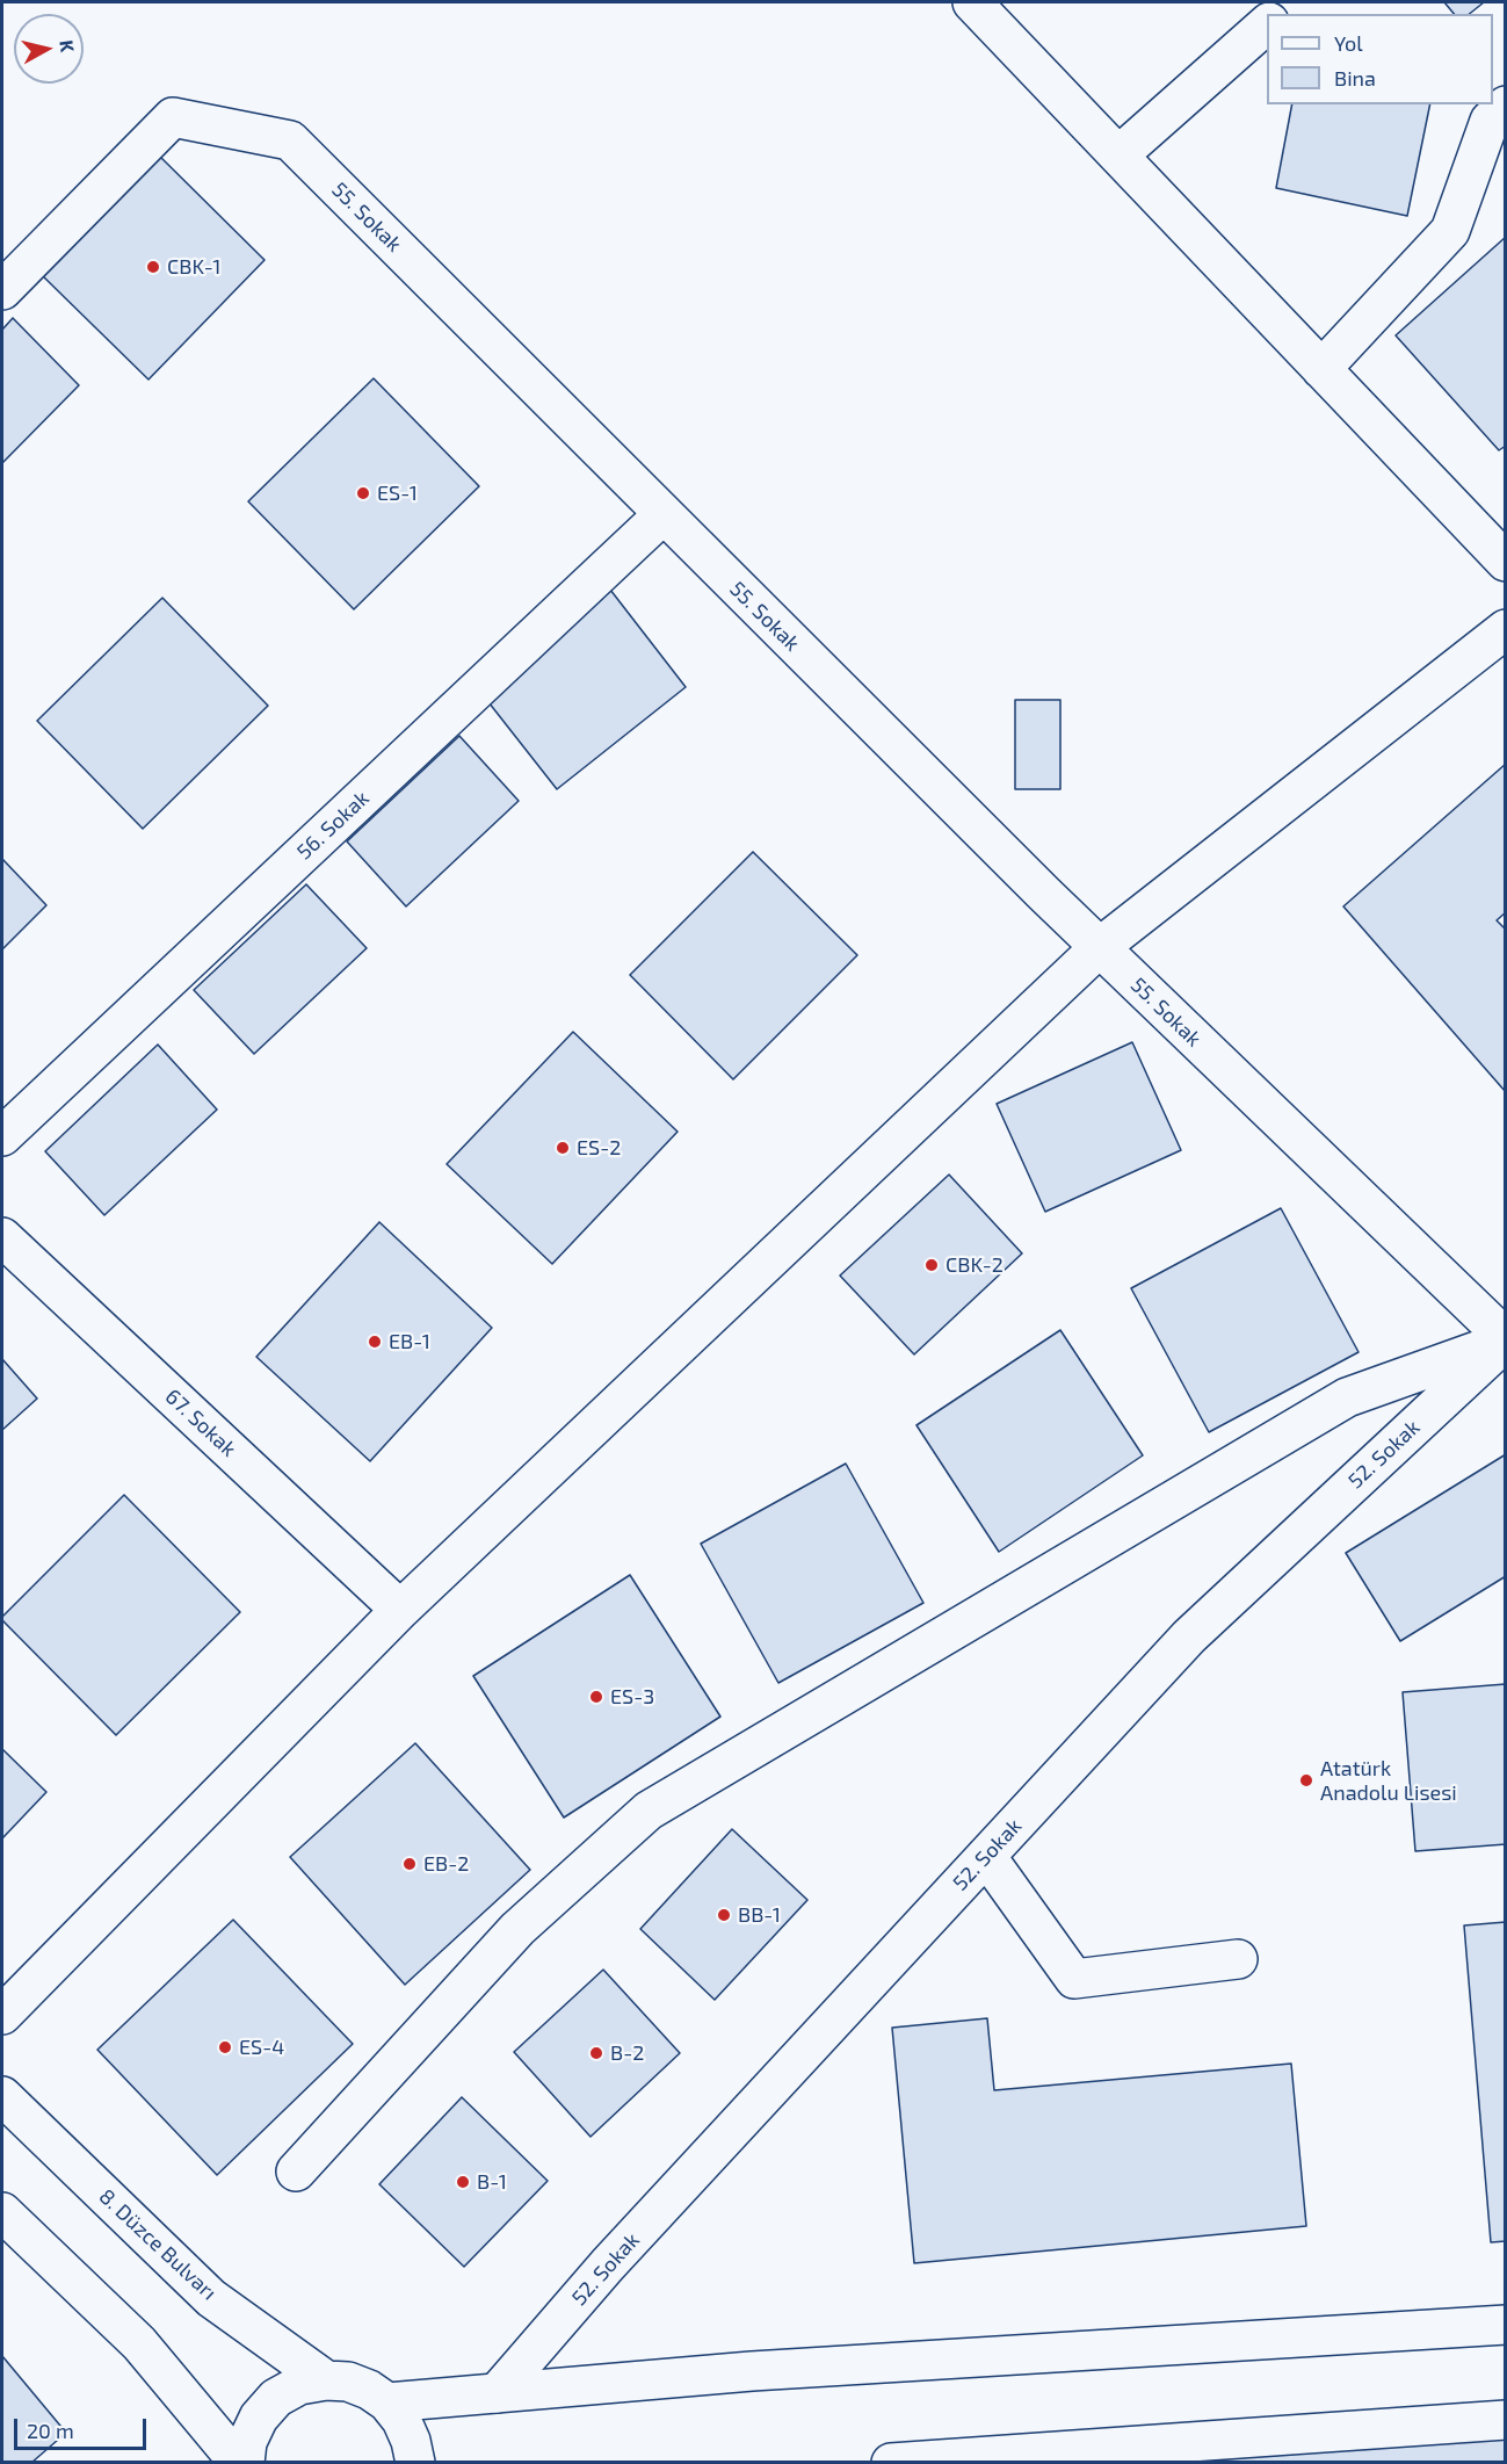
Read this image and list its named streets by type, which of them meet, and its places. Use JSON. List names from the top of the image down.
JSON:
{
  "streets": {
    "street": [
      "55. Sokak",
      "56. Sokak",
      "67. Sokak",
      "52. Sokak",
      "8. Düzce Bulvarı"
    ]
  },
  "crossings": [
    ["55. Sokak", "56. Sokak"],
    ["55. Sokak", "52. Sokak"]
  ],
  "places": [
    "CBK-1",
    "ES-1",
    "ES-2",
    "CBK-2",
    "EB-1",
    "ES-3",
    "Atatürk Anadolu Lisesi",
    "EB-2",
    "BB-1",
    "ES-4",
    "B-2",
    "B-1"
  ],
  "legend": ["Yol", "Bina"],
  "scale_bar": "20 m",
  "north": "right"
}
